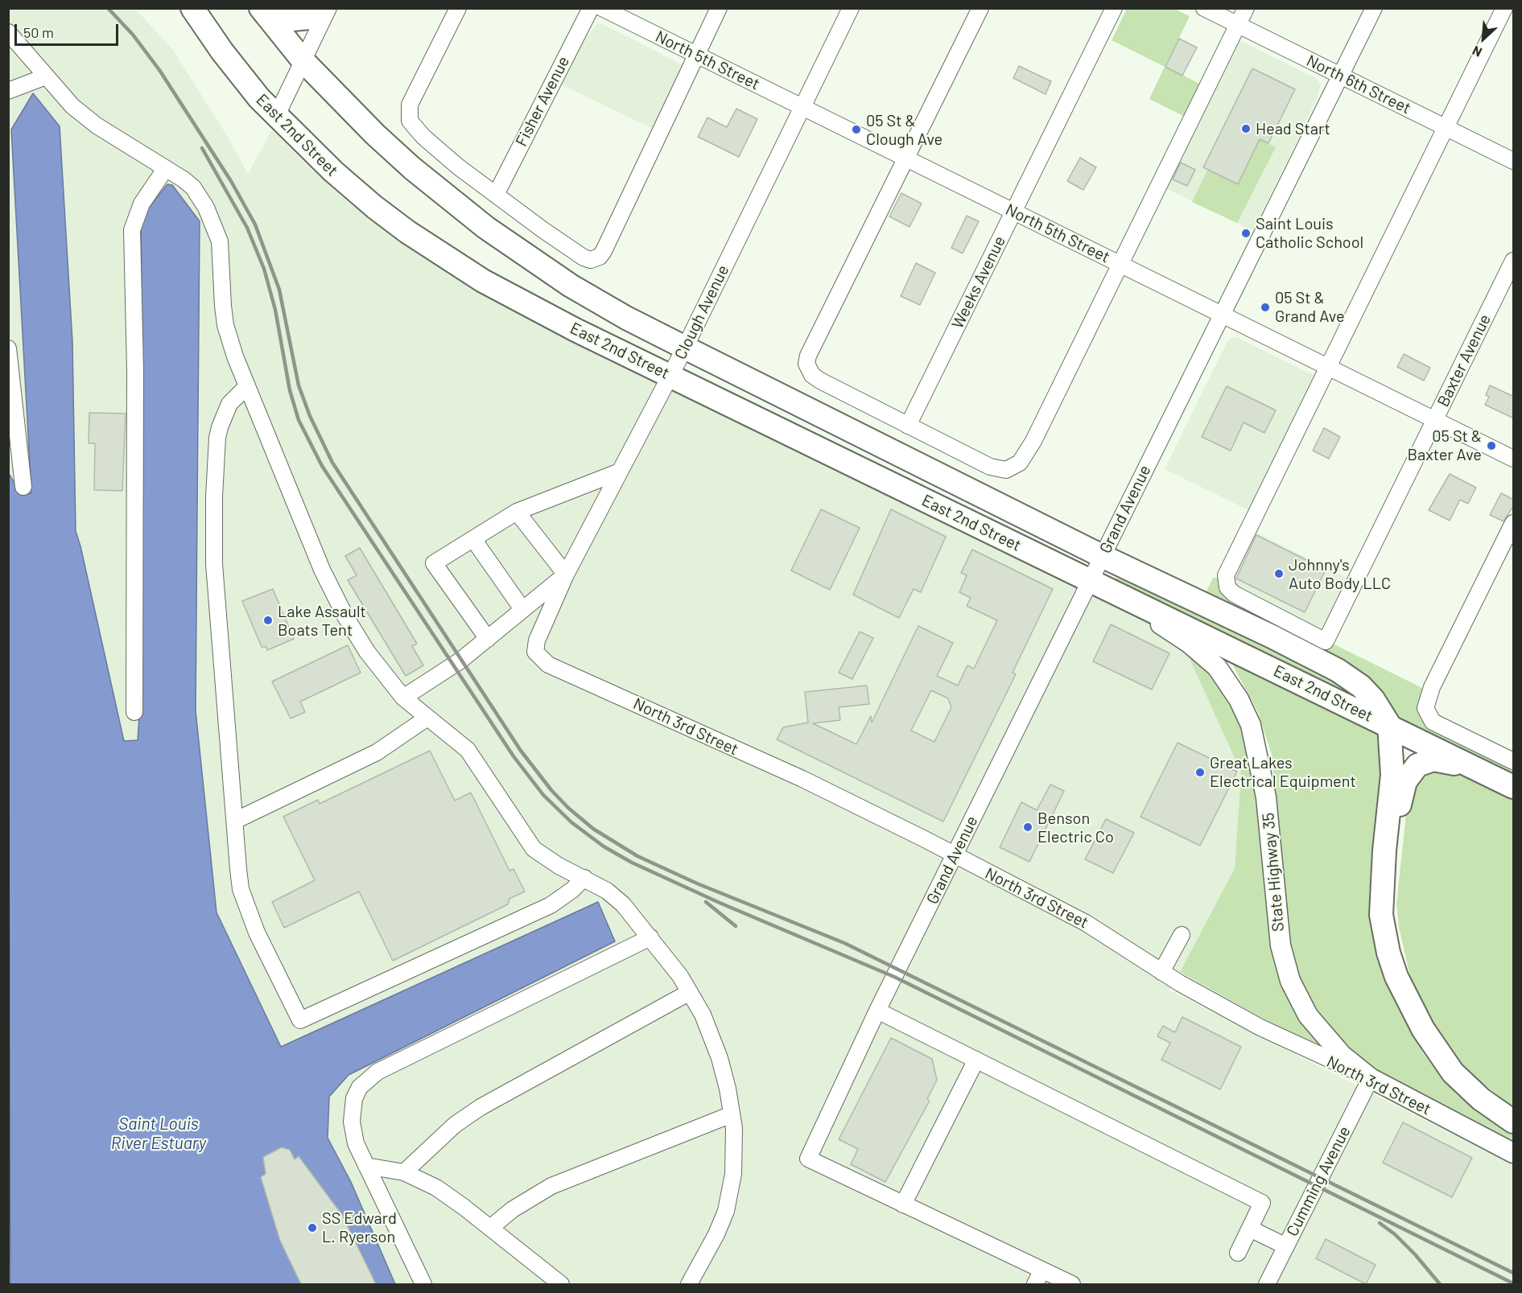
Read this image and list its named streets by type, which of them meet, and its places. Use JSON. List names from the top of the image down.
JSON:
{
  "streets": {
    "highway": ["East 2nd Street"],
    "main road": ["North 3rd Street", "State Highway 35"],
    "street": [
      "North 5th Street",
      "North 6th Street",
      "Fisher Avenue",
      "Weeks Avenue",
      "Clough Avenue",
      "Baxter Avenue",
      "Grand Avenue",
      "Cumming Avenue"
    ]
  },
  "crossings": [
    ["North 5th Street", "Weeks Avenue"],
    ["North 5th Street", "Clough Avenue"],
    ["North 5th Street", "Baxter Avenue"],
    ["North 5th Street", "Grand Avenue"],
    ["North 6th Street", "Grand Avenue"],
    ["East 2nd Street", "Clough Avenue"],
    ["East 2nd Street", "Grand Avenue"],
    ["East 2nd Street", "State Highway 35"],
    ["Clough Avenue", "North 3rd Street"],
    ["Grand Avenue", "North 3rd Street"],
    ["Grand Avenue", "State Highway 35"],
    ["North 3rd Street", "State Highway 35"],
    ["North 3rd Street", "Cumming Avenue"],
    ["State Highway 35", "Cumming Avenue"]
  ],
  "water": ["Saint Louis River Estuary"],
  "places": [
    "Head Start",
    "05 St & Clough Ave",
    "Saint Louis Catholic School",
    "05 St & Grand Ave",
    "05 St & Baxter Ave",
    "Johnny's Auto Body LLC",
    "Lake Assault Boats Tent",
    "Great Lakes Electrical Equipment",
    "Benson Electric Co",
    "SS Edward L. Ryerson"
  ],
  "scale_bar": "50 m",
  "north": "bottom left"
}
